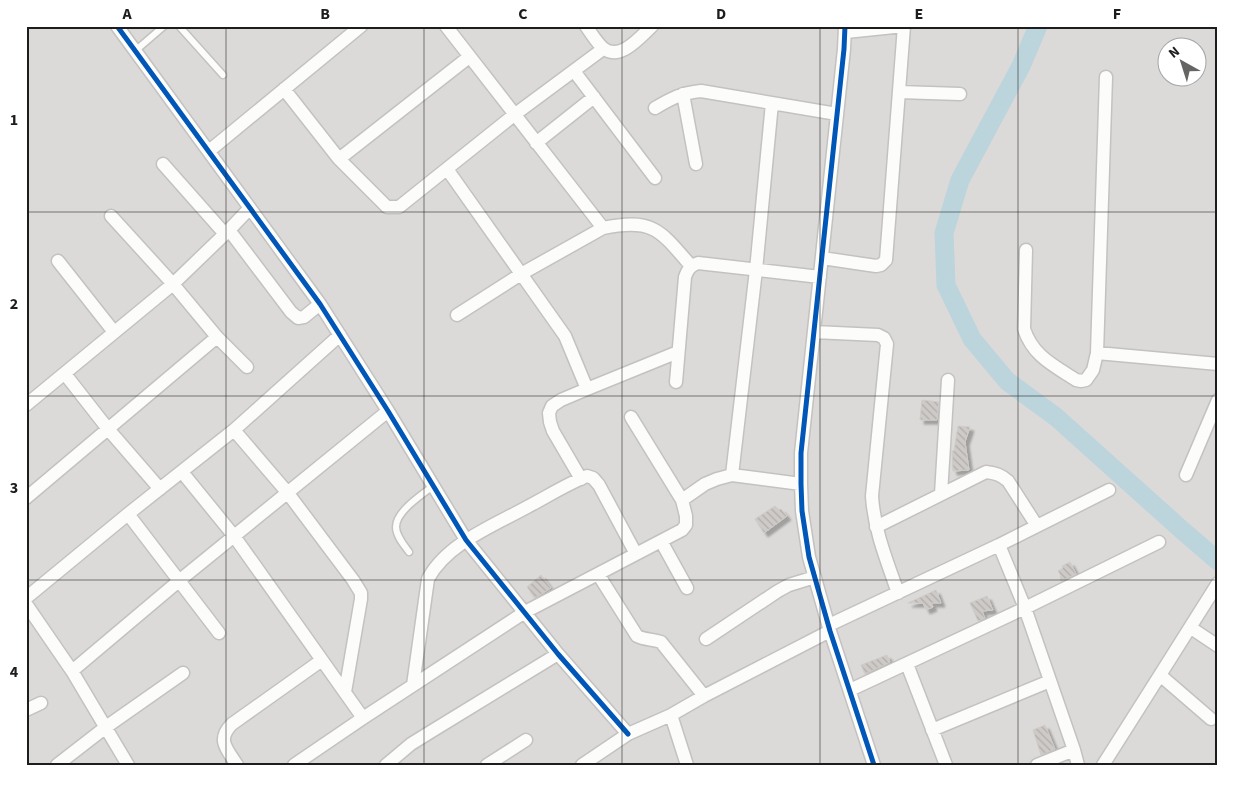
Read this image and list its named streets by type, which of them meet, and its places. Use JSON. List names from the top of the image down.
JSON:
{
  "north": "top left",
  "grid": {
    "columns": [
      "A",
      "B",
      "C",
      "D",
      "E",
      "F"
    ],
    "rows": [
      "1",
      "2",
      "3",
      "4"
    ]
  }
}
